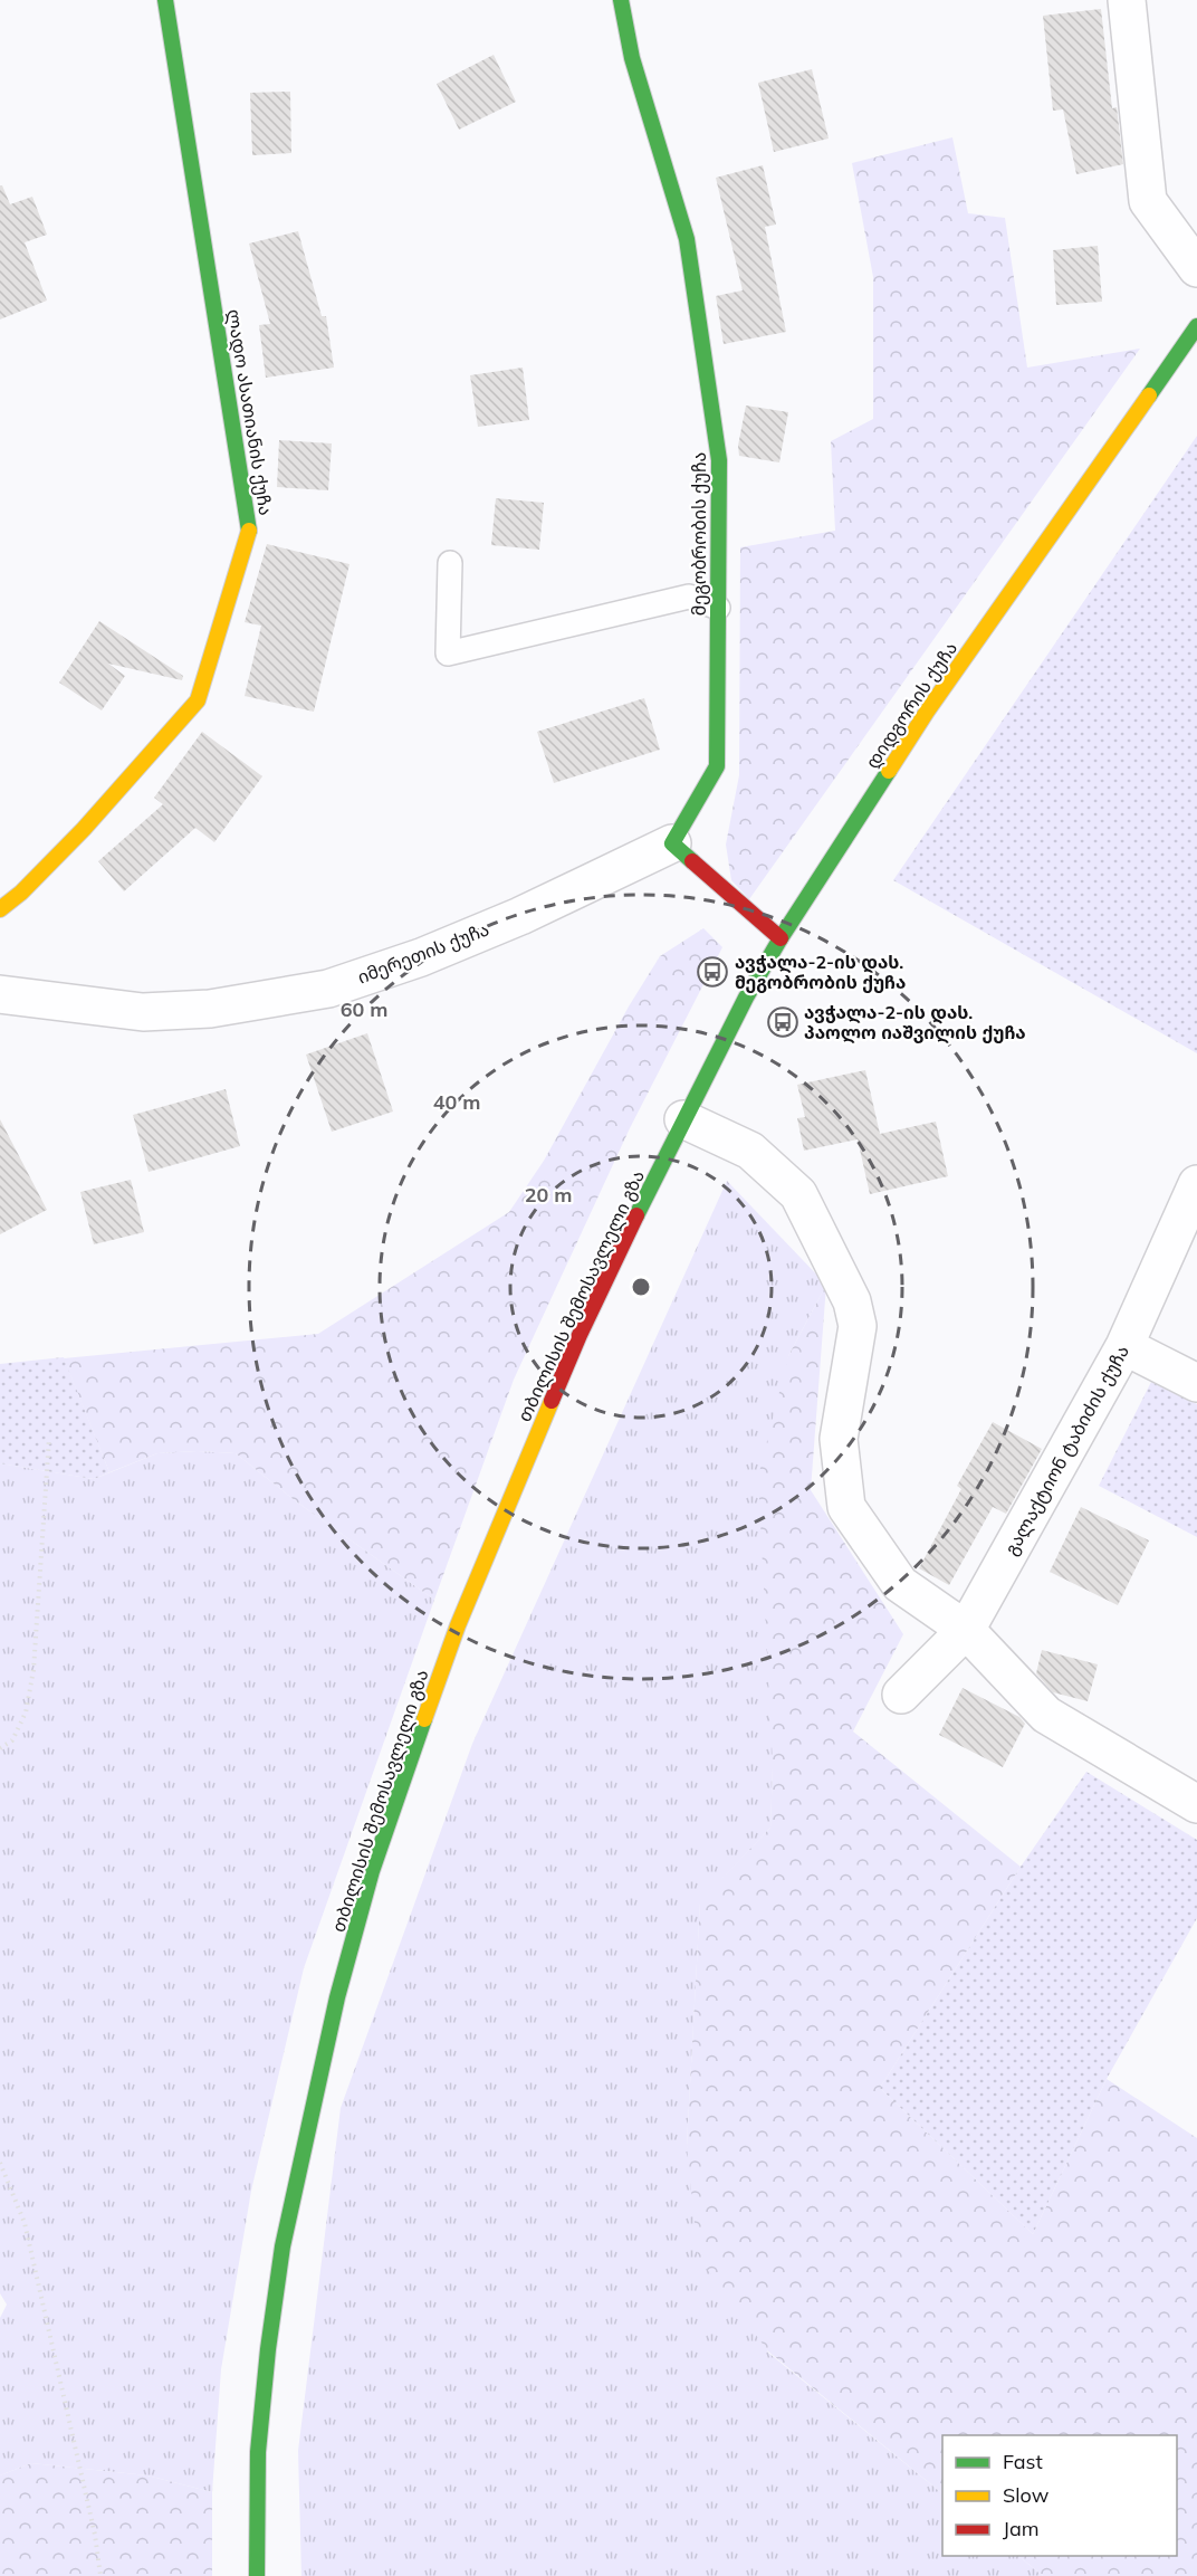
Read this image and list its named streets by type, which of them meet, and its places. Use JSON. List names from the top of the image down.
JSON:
{
  "streets": {
    "main road": [
      "ლადო ასათიანის ქუჩა",
      "მეგობრობის ქუჩა",
      "დიდგორის ქუჩა",
      "თბილისის შემოსავლელი გზა"
    ],
    "street": ["იმერეთის ქუჩა", "გალაქტიონ ტაბიძის ქუჩა"]
  },
  "crossings": [
    ["მეგობრობის ქუჩა", "იმერეთის ქუჩა"],
    ["დიდგორის ქუჩა", "თბილისის შემოსავლელი გზა"]
  ],
  "places": {
    "bus stop": ["ავჭალა-2-ის დას. მეგობრობის ქუჩა", "ავჭალა-2-ის დას. პაოლო იაშვილის ქუჩა"]
  },
  "legend": ["Fast", "Slow", "Jam"],
  "rings": ["60 m", "40 m", "20 m"]
}
